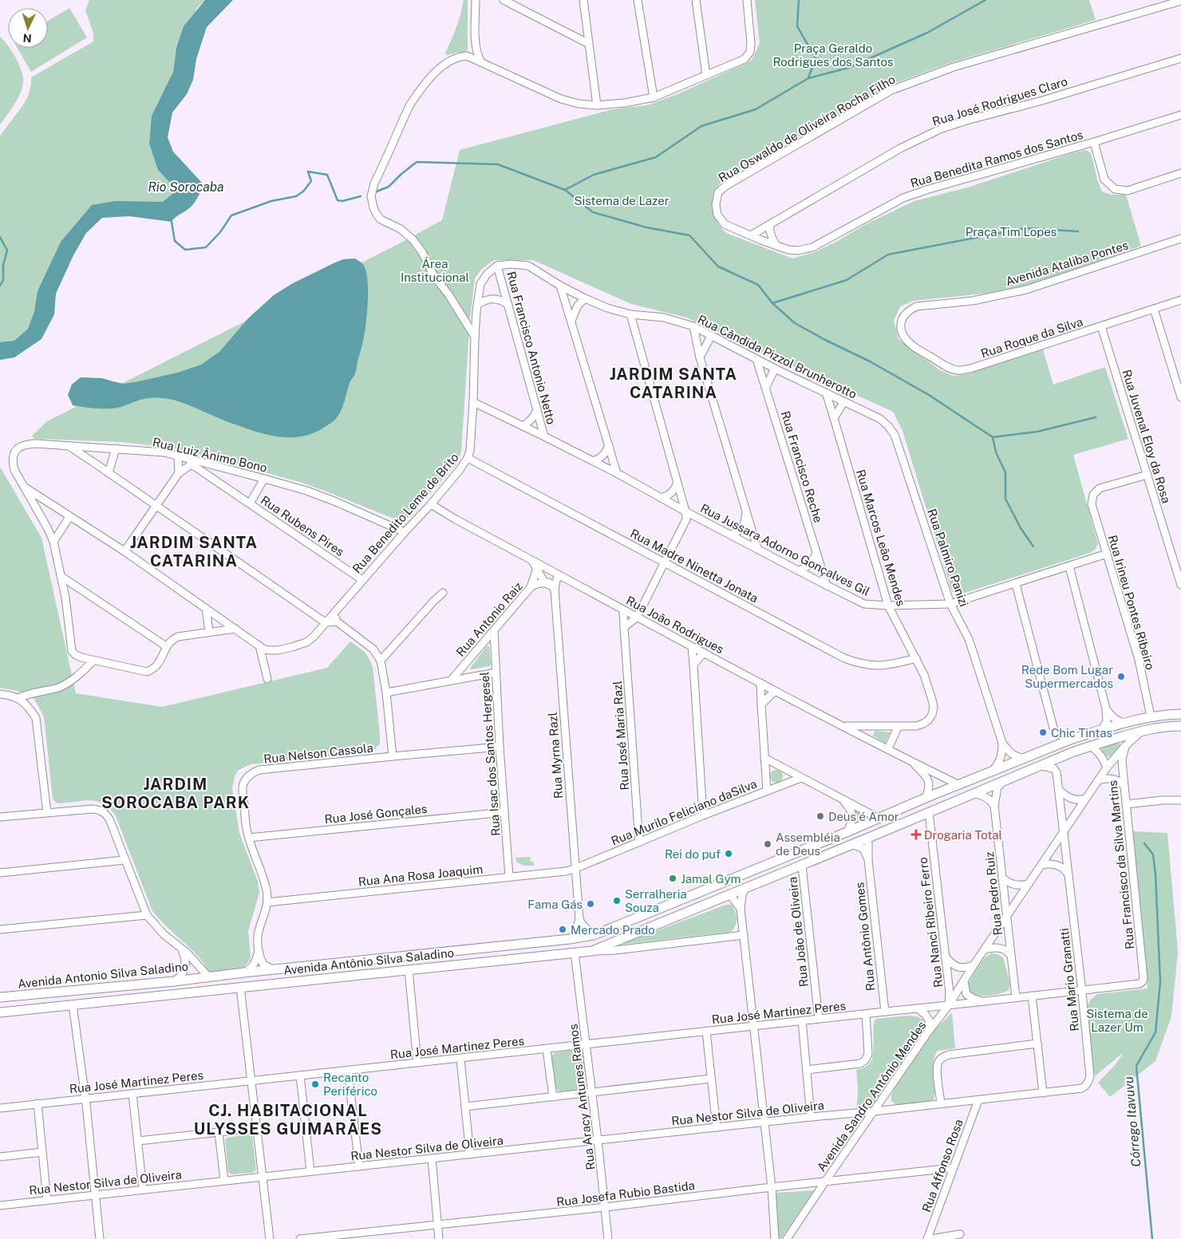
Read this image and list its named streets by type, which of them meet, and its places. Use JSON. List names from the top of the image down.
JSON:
{
  "streets": {
    "main road": ["Avenida Antônio Silva Saladino", "Avenida Antonio Silva Saladino"],
    "street": [
      "Rua José Rodrigues Claro",
      "Rua Oswaldo de Oliveira Rocha Filho",
      "Rua Benedita Ramos dos Santos",
      "Avenida Ataliba Pontes",
      "Rua Roque da Silva",
      "Rua Francisco Antonio Netto",
      "Rua Cândida Pizzol Brunherotto",
      "Rua Juvenal Eloy da Rosa",
      "Rua Luiz Ânimo Bono",
      "Rua Francisco Reche",
      "Rua Benedito Leme de Brito",
      "Rua Rubens Pires",
      "Rua Marcos Leão Mendes",
      "Rua Jussara Adorno Gonçalves Gil",
      "Rua Palmiro Panizi",
      "Rua Madre Ninetta Jonata",
      "Rua Irineu Pontes Ribeiro",
      "Rua Antonio Raiz",
      "Rua João Rodrigues",
      "Rua José Maria Razl",
      "Rua Nelson Cassola",
      "Rua Isac dos Santos Hergesel",
      "Rua Myrna Razl",
      "Rua Murilo Feliciano daSilva",
      "Rua José Gonçales",
      "Rua Francisco da Silva Martins",
      "Rua Ana Rosa Joaquim",
      "Rua Pedro Ruiz",
      "Rua Nanci Ribeiro Ferro",
      "Rua João de Oliveira",
      "Rua Antônio Gomes",
      "Rua Mario Granatti",
      "Rua José Martinez Peres",
      "Avenida Sandro Antônio Mendes",
      "Rua Aracy Antunes Ramos",
      "Rua Nestor Silva de Oliveira",
      "Rua Affonso Rosa",
      "Rua Josefa Rubio Bastida"
    ]
  },
  "crossings": [
    ["Rua José Rodrigues Claro", "Rua Benedita Ramos dos Santos"],
    ["Rua Oswaldo de Oliveira Rocha Filho", "Rua Benedita Ramos dos Santos"],
    ["Avenida Ataliba Pontes", "Rua Roque da Silva"],
    ["Rua Roque da Silva", "Rua Juvenal Eloy da Rosa"],
    ["Rua Francisco Antonio Netto", "Rua Cândida Pizzol Brunherotto"],
    ["Rua Francisco Antonio Netto", "Rua Benedito Leme de Brito"],
    ["Rua Francisco Antonio Netto", "Rua Jussara Adorno Gonçalves Gil"],
    ["Rua Cândida Pizzol Brunherotto", "Rua Francisco Reche"],
    ["Rua Cândida Pizzol Brunherotto", "Rua Benedito Leme de Brito"],
    ["Rua Cândida Pizzol Brunherotto", "Rua Marcos Leão Mendes"],
    ["Rua Cândida Pizzol Brunherotto", "Rua Palmiro Panizi"],
    ["Rua Juvenal Eloy da Rosa", "Rua Irineu Pontes Ribeiro"],
    ["Rua Luiz Ânimo Bono", "Rua Benedito Leme de Brito"],
    ["Rua Luiz Ânimo Bono", "Rua Rubens Pires"],
    ["Rua Francisco Reche", "Rua Jussara Adorno Gonçalves Gil"],
    ["Rua Benedito Leme de Brito", "Rua Rubens Pires"],
    ["Rua Benedito Leme de Brito", "Rua Jussara Adorno Gonçalves Gil"],
    ["Rua Benedito Leme de Brito", "Rua Madre Ninetta Jonata"],
    ["Rua Benedito Leme de Brito", "Rua João Rodrigues"],
    ["Rua Marcos Leão Mendes", "Rua Jussara Adorno Gonçalves Gil"],
    ["Rua Marcos Leão Mendes", "Rua Madre Ninetta Jonata"],
    ["Rua Marcos Leão Mendes", "Rua João Rodrigues"],
    ["Rua Jussara Adorno Gonçalves Gil", "Rua Palmiro Panizi"],
    ["Rua Jussara Adorno Gonçalves Gil", "Rua Irineu Pontes Ribeiro"],
    ["Rua Antonio Raiz", "Rua João Rodrigues"],
    ["Rua Antonio Raiz", "Rua Isac dos Santos Hergesel"],
    ["Rua Antonio Raiz", "Rua Myrna Razl"],
    ["Rua João Rodrigues", "Rua José Maria Razl"],
    ["Rua João Rodrigues", "Rua Myrna Razl"],
    ["Rua José Maria Razl", "Rua Murilo Feliciano daSilva"],
    ["Rua Nelson Cassola", "Rua Isac dos Santos Hergesel"],
    ["Rua Nelson Cassola", "Rua José Gonçales"],
    ["Rua Nelson Cassola", "Rua Ana Rosa Joaquim"],
    ["Rua Nelson Cassola", "Avenida Antônio Silva Saladino"],
    ["Rua Isac dos Santos Hergesel", "Rua José Gonçales"],
    ["Rua Isac dos Santos Hergesel", "Rua Ana Rosa Joaquim"],
    ["Rua Myrna Razl", "Rua Murilo Feliciano daSilva"],
    ["Rua Myrna Razl", "Rua Ana Rosa Joaquim"],
    ["Rua Myrna Razl", "Avenida Antônio Silva Saladino"],
    ["Rua Murilo Feliciano daSilva", "Rua Ana Rosa Joaquim"],
    ["Rua Francisco da Silva Martins", "Rua José Martinez Peres"],
    ["Rua Francisco da Silva Martins", "Avenida Sandro Antônio Mendes"],
    ["Rua Pedro Ruiz", "Rua José Martinez Peres"],
    ["Rua Pedro Ruiz", "Avenida Sandro Antônio Mendes"],
    ["Rua Nanci Ribeiro Ferro", "Rua José Martinez Peres"],
    ["Rua Nanci Ribeiro Ferro", "Avenida Sandro Antônio Mendes"],
    ["Rua João de Oliveira", "Rua José Martinez Peres"],
    ["Rua Antônio Gomes", "Rua José Martinez Peres"],
    ["Avenida Antônio Silva Saladino", "Avenida Antonio Silva Saladino"],
    ["Avenida Antônio Silva Saladino", "Rua Aracy Antunes Ramos"],
    ["Rua Mario Granatti", "Rua José Martinez Peres"],
    ["Rua Mario Granatti", "Avenida Sandro Antônio Mendes"],
    ["Rua Mario Granatti", "Rua Nestor Silva de Oliveira"],
    ["Rua José Martinez Peres", "Avenida Sandro Antônio Mendes"],
    ["Rua José Martinez Peres", "Rua Aracy Antunes Ramos"],
    ["Avenida Sandro Antônio Mendes", "Rua Nestor Silva de Oliveira"],
    ["Avenida Sandro Antônio Mendes", "Rua Josefa Rubio Bastida"],
    ["Rua Aracy Antunes Ramos", "Rua Nestor Silva de Oliveira"],
    ["Rua Aracy Antunes Ramos", "Rua Josefa Rubio Bastida"],
    ["Rua Nestor Silva de Oliveira", "Rua Affonso Rosa"],
    ["Rua Affonso Rosa", "Rua Josefa Rubio Bastida"]
  ],
  "districts": [
    "JARDIM SANTA CATARINA",
    "JARDIM SANTA CATARINA",
    "JARDIM SOROCABA PARK",
    "CJ. HABITACIONAL ULYSSES GUIMARÃES"
  ],
  "water": ["Rio Sorocaba", "Córrego Itavuvu"],
  "parks": [
    "Praça Geraldo Rodrigues dos Santos",
    "Sistema de Lazer",
    "Praça Tim Lopes",
    "Área Institucional",
    "Sistema de Lazer Um"
  ],
  "places": {
    "other": [
      "Rede Bom Lugar Supermercados",
      "Chic Tintas",
      "Deus é Amor",
      "Assembléia de Deus",
      "Rei do puf",
      "Jamal Gym",
      "Serralheria Souza",
      "Fama Gás",
      "Mercado Prado",
      "Recanto Periférico"
    ],
    "health": ["Drogaria Total"]
  },
  "north": "bottom"
}
